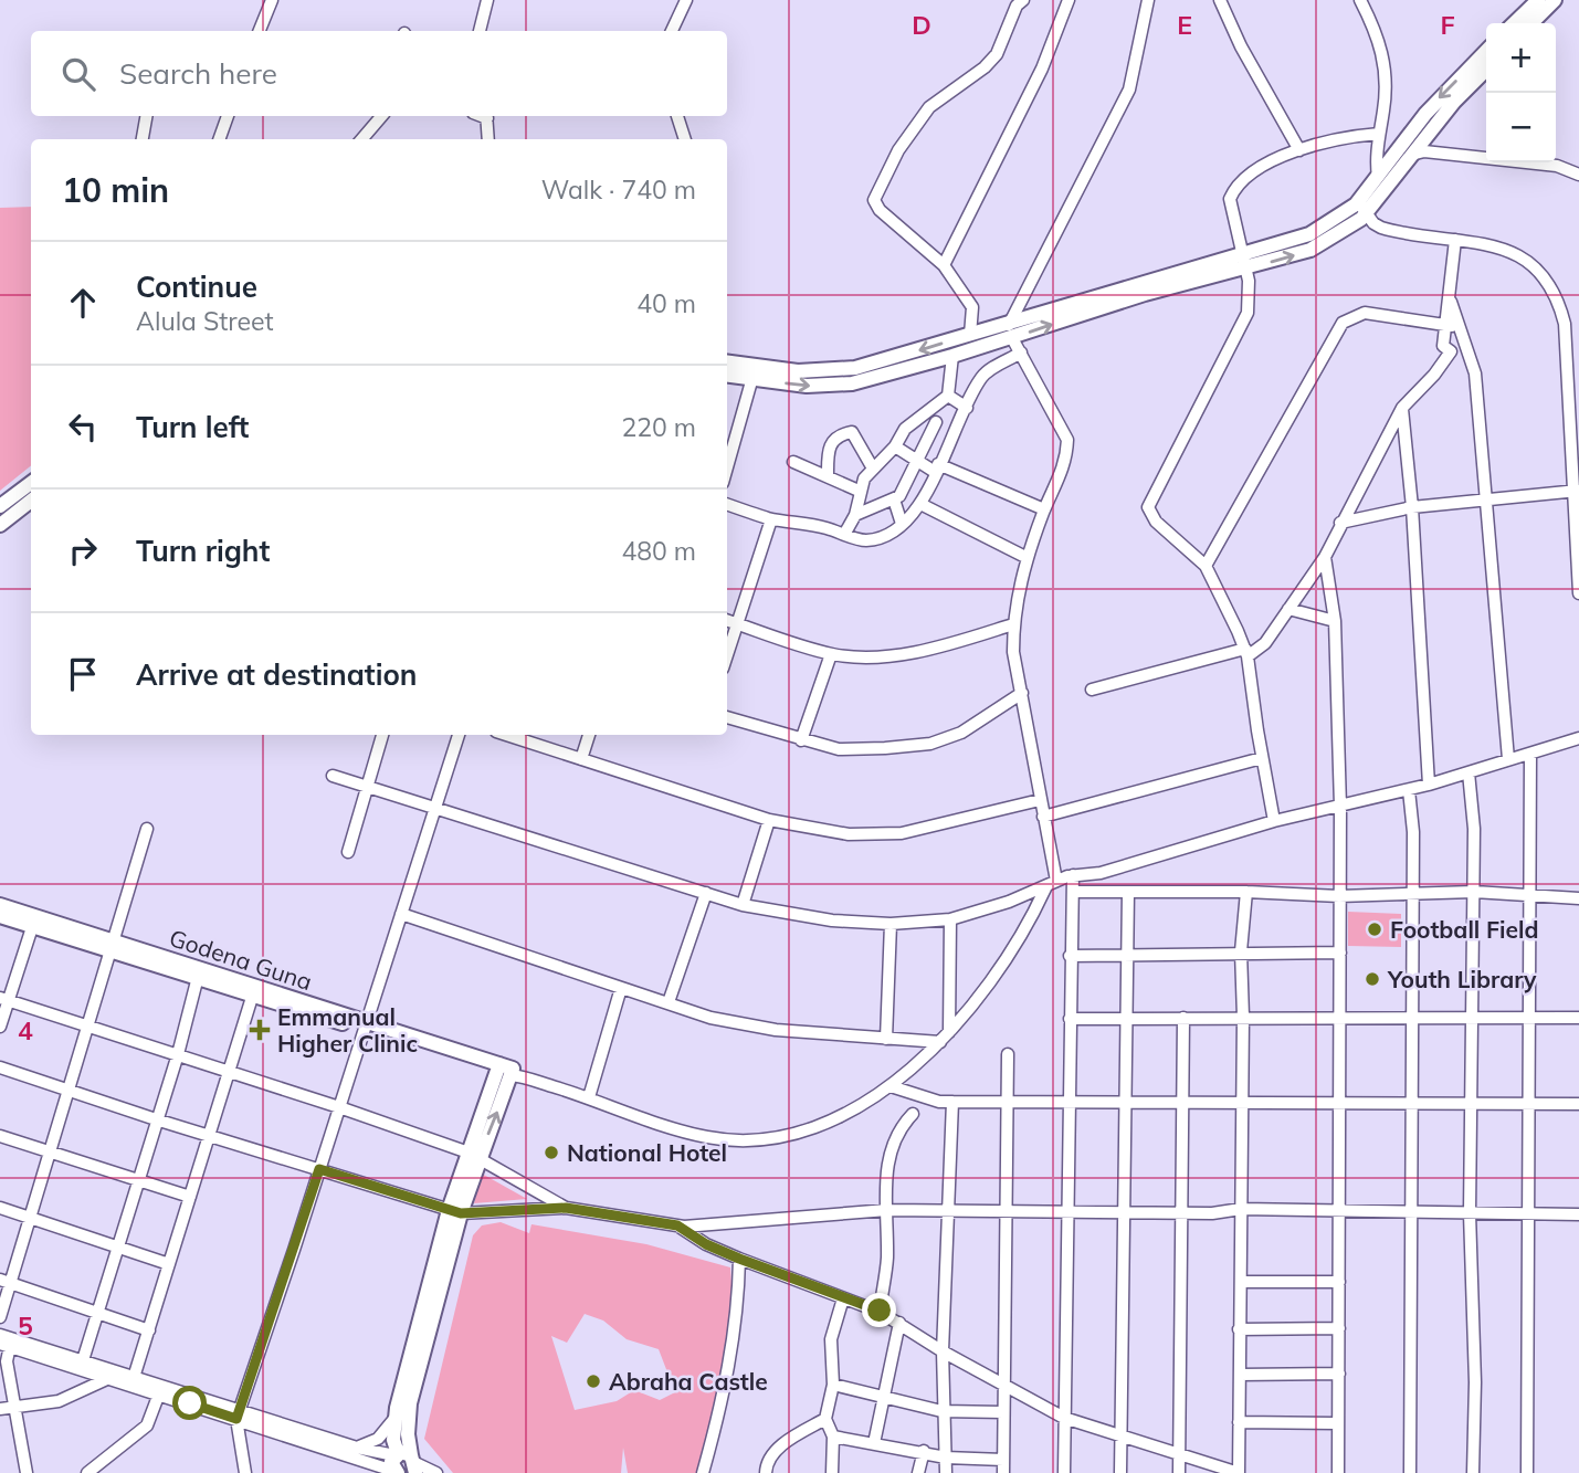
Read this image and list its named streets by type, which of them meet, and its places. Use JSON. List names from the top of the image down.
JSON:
{
  "streets": {
    "main road": ["Godena Guna"]
  },
  "places": {
    "other": [
      "Football Field",
      "Youth Library",
      "National Hotel",
      "Abraha Castle"
    ],
    "health": ["Emmanual Higher Clinic"]
  },
  "page": {
    "map_buttons": ["+", "−"],
    "search": "Search here",
    "heading": ["10 min", "Walk · 740 m"],
    "list": [
      ["Continue", "Alula Street", "40 m"],
      ["Turn left", "220 m"],
      ["Turn right", "480 m"],
      "Arrive at destination"
    ]
  },
  "grid": {
    "columns": ["D", "E", "F"],
    "rows": ["4", "5"]
  }
}
